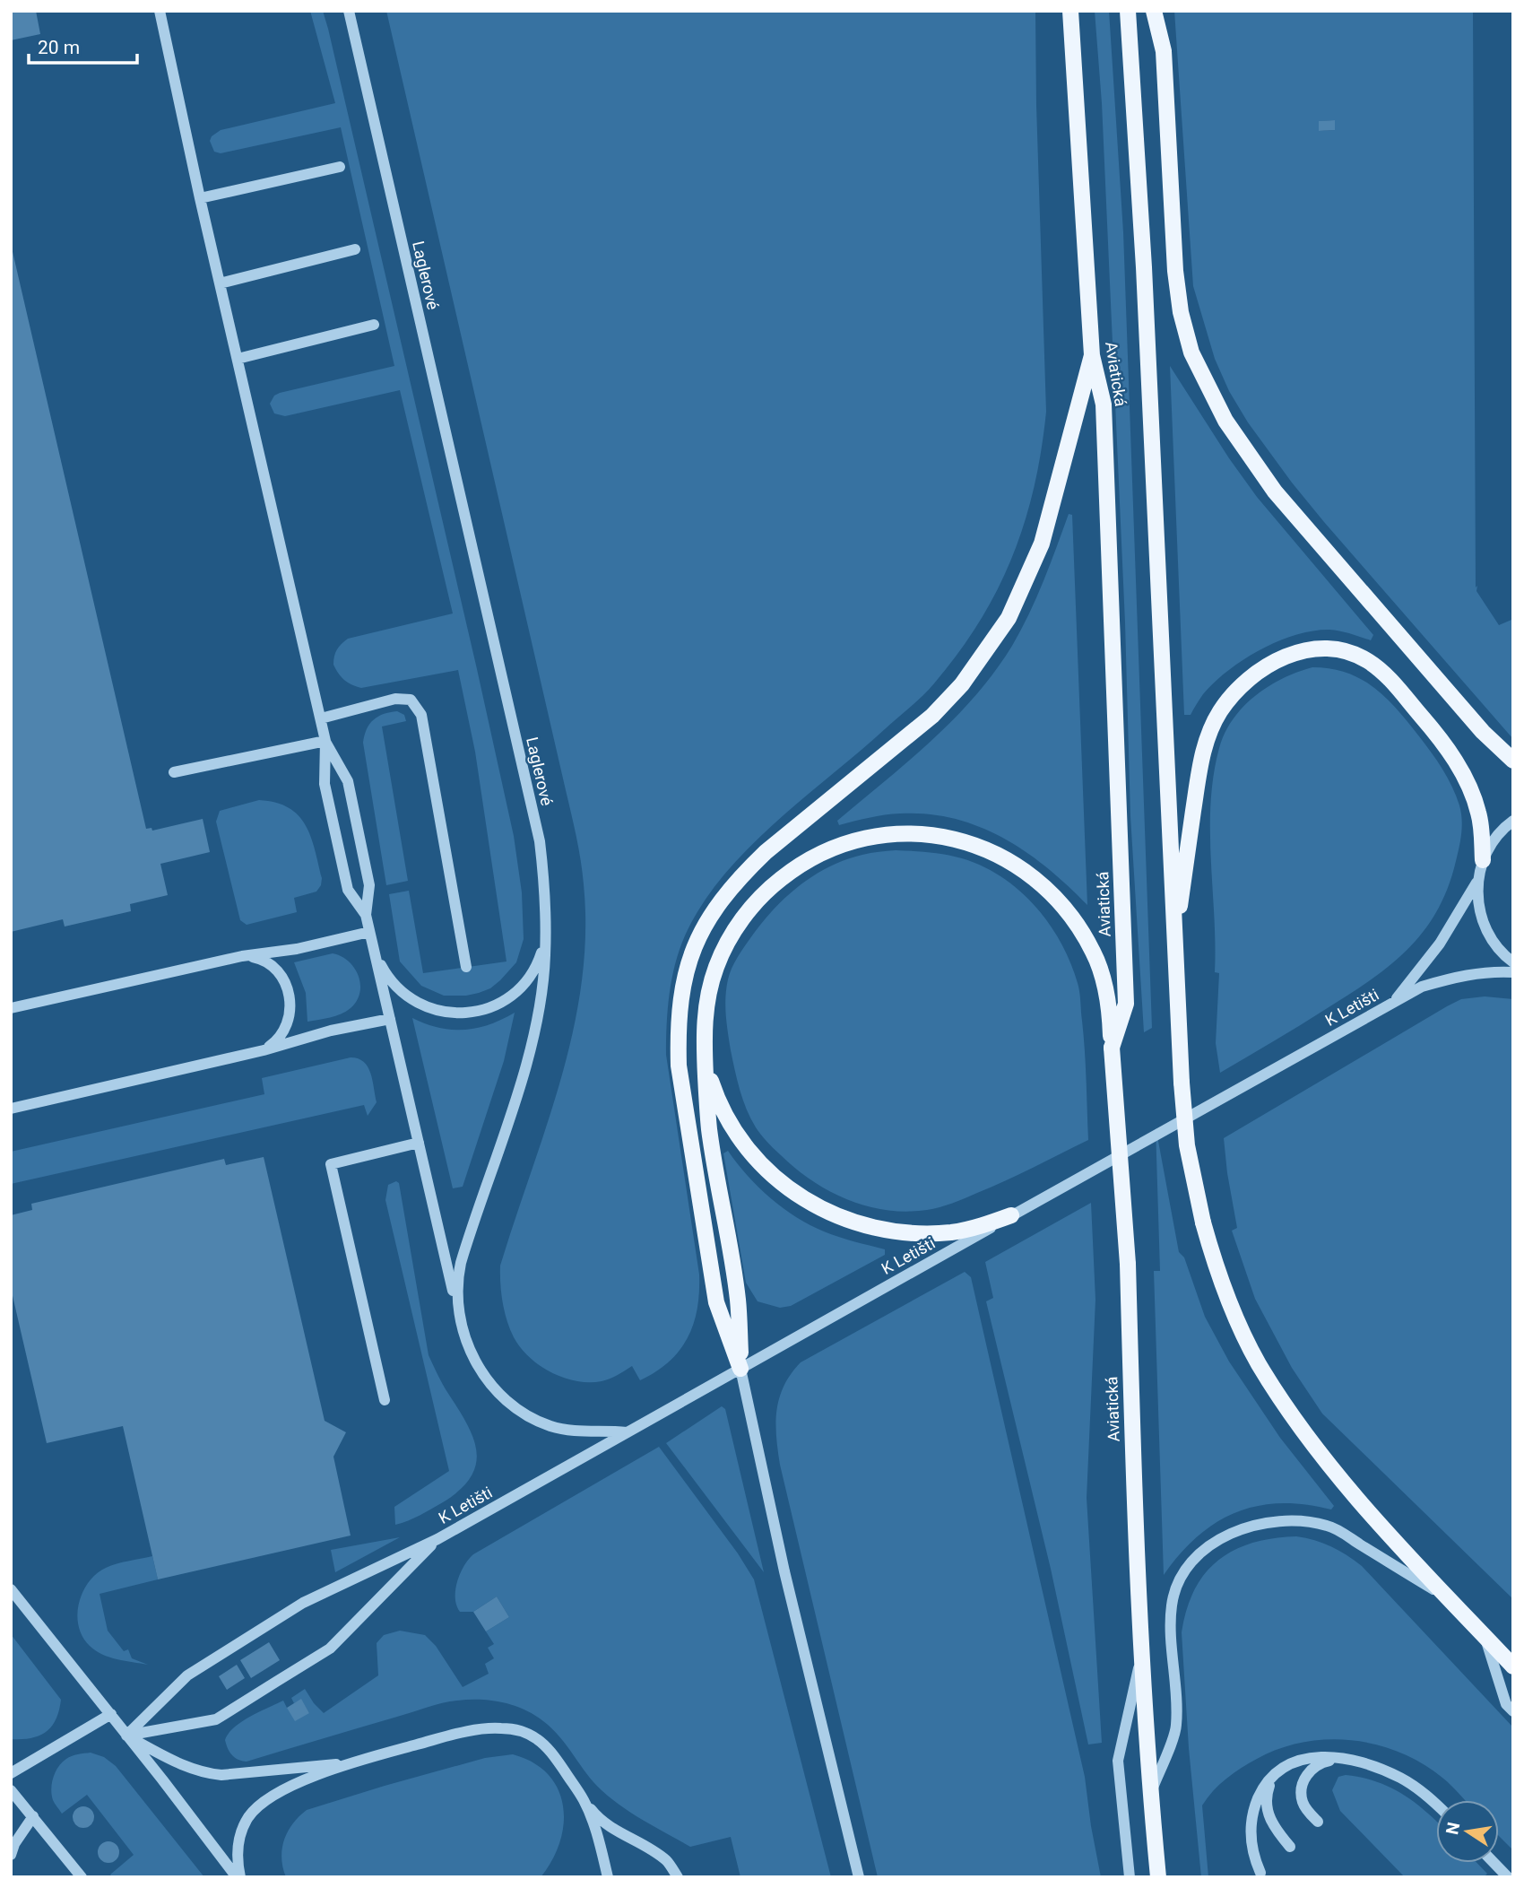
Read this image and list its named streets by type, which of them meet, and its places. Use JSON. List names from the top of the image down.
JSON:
{
  "streets": {
    "main road": ["Aviatická"],
    "street": ["Laglerové", "K Letišti"]
  },
  "crossings": [
    ["Laglerové", "K Letišti"]
  ],
  "scale_bar": "20 m",
  "north": "left"
}
